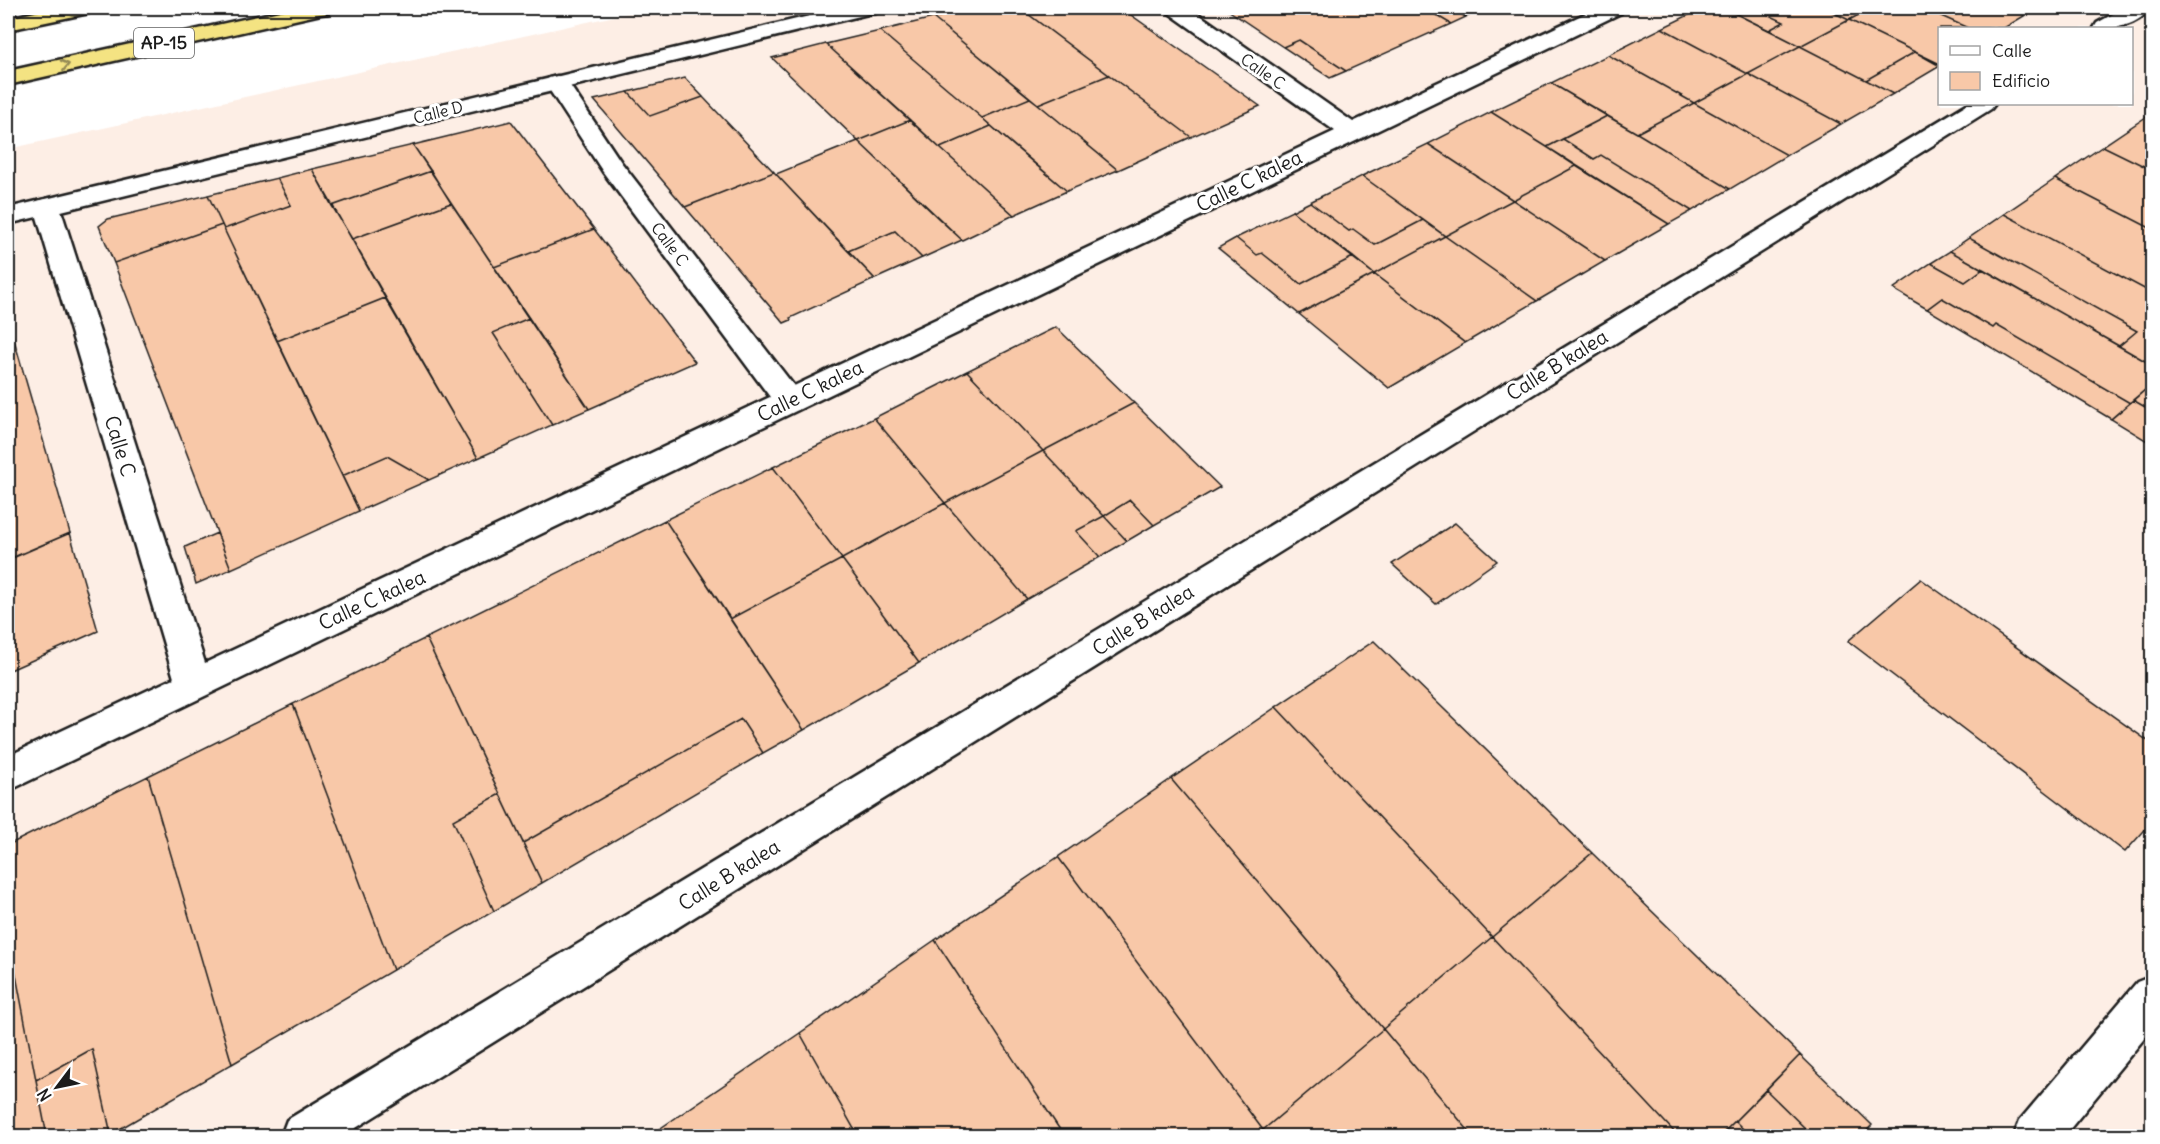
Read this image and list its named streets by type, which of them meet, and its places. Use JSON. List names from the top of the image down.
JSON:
{
  "streets": {
    "highway": ["AP-15"],
    "street": [
      "Calle C",
      "Calle D",
      "Calle C kalea",
      "Calle B kalea"
    ]
  },
  "crossings": [
    ["Calle C", "Calle D"],
    ["Calle C", "Calle C kalea"]
  ],
  "legend": ["Calle", "Edificio"],
  "north": "bottom left"
}
